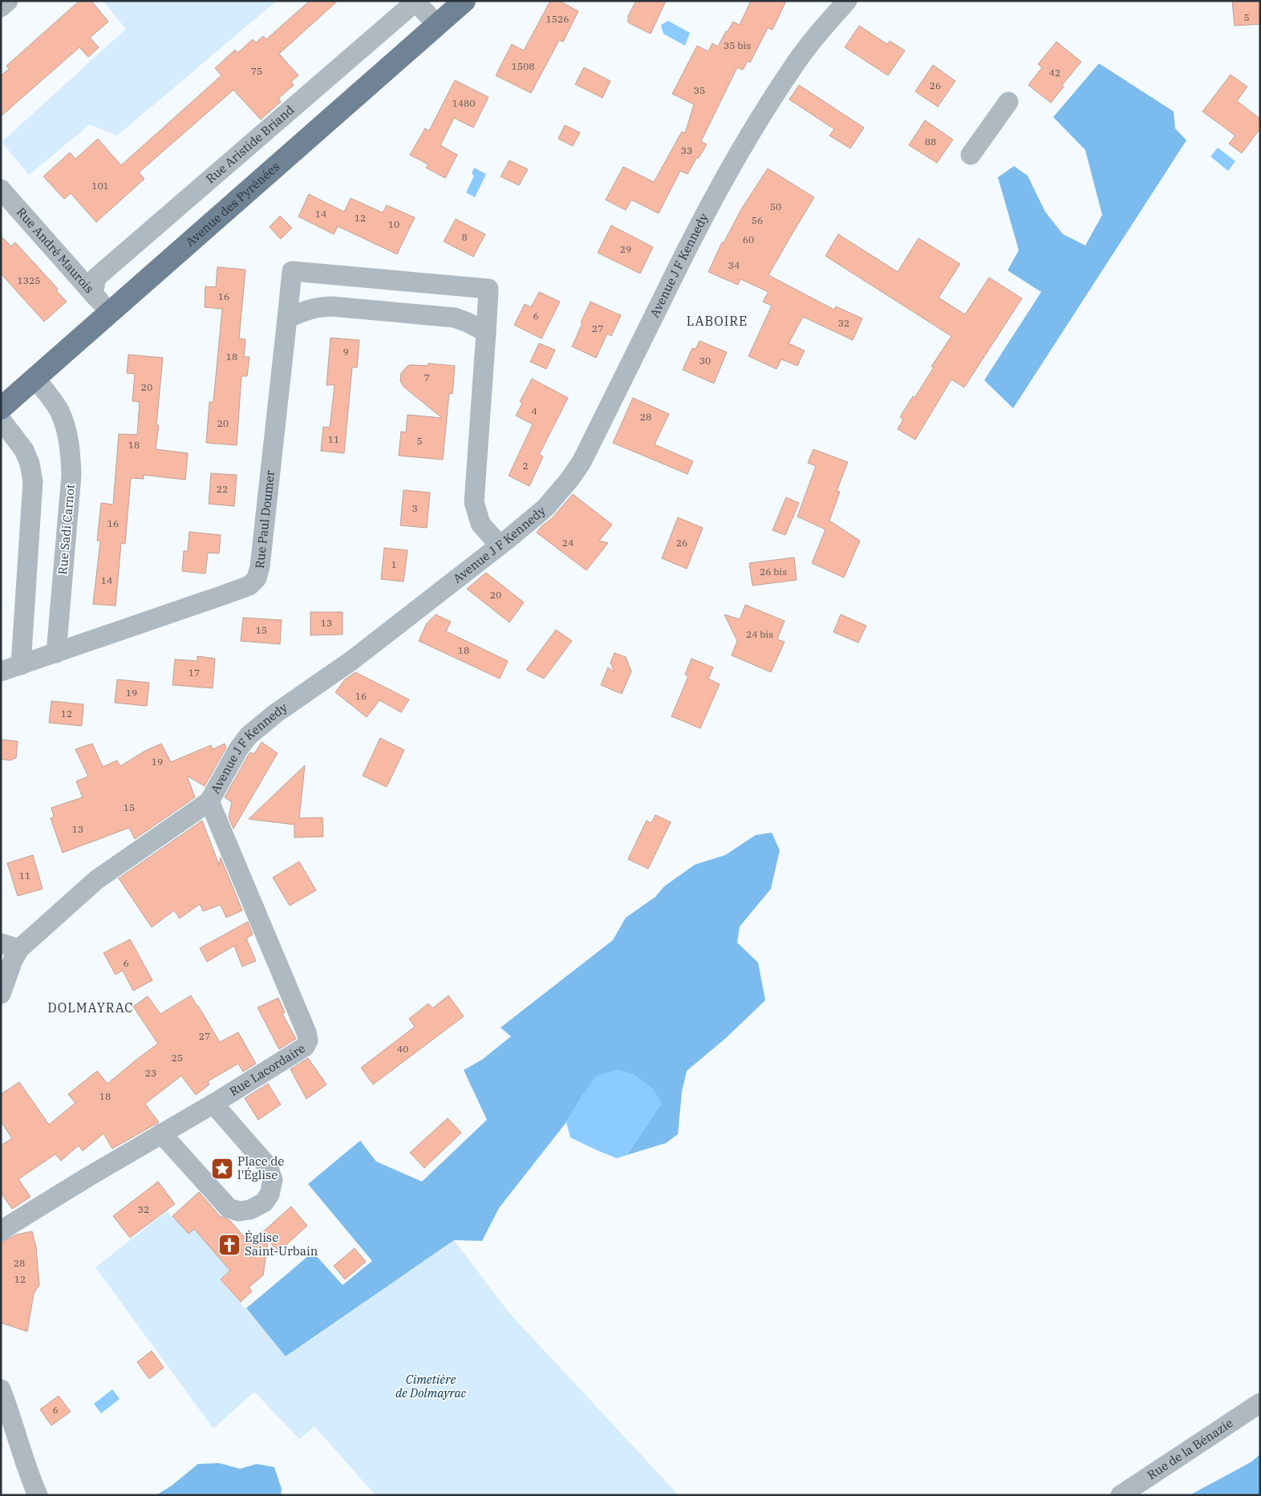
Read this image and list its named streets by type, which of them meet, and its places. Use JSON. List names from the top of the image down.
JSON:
{
  "streets": {
    "main road": ["Avenue des Pyrénées"],
    "street": [
      "Rue Aristide Briand",
      "Rue André Maurois",
      "Avenue J F Kennedy",
      "Rue Paul Doumer",
      "Rue Sadi Carnot",
      "Rue Lacordaire",
      "Rue de la Bénazie"
    ]
  },
  "crossings": [
    ["Rue Aristide Briand", "Rue André Maurois"],
    ["Avenue des Pyrénées", "Rue André Maurois"],
    ["Avenue des Pyrénées", "Rue Sadi Carnot"],
    ["Avenue J F Kennedy", "Rue Paul Doumer"],
    ["Avenue J F Kennedy", "Rue Lacordaire"],
    ["Rue Paul Doumer", "Rue Sadi Carnot"]
  ],
  "districts": ["LABOIRE", "DOLMAYRAC"],
  "parks": ["Cimetière de Dolmayrac"],
  "places": {
    "place": ["Place de l'Église"],
    "church": ["Église Saint-Urbain"]
  },
  "house_numbers": [
    "5",
    "1526",
    "35 bis",
    "1508",
    "75",
    "42",
    "26",
    "35",
    "1480",
    "88",
    "33",
    "101",
    "50",
    "14",
    "12",
    "56",
    "10",
    "8",
    "60",
    "29",
    "34",
    "1325",
    "16",
    "6",
    "32",
    "27",
    "9",
    "18",
    "30",
    "7",
    "20",
    "4",
    "28",
    "20",
    "11",
    "5",
    "18",
    "2",
    "22",
    "3",
    "16",
    "24",
    "26",
    "1",
    "26 bis",
    "14",
    "20",
    "13",
    "15",
    "24 bis",
    "18",
    "17",
    "19",
    "16",
    "12",
    "19",
    "15",
    "13",
    "11",
    "6",
    "27",
    "40",
    "25",
    "23",
    "18",
    "32",
    "28",
    "12",
    "6"
  ]
}
